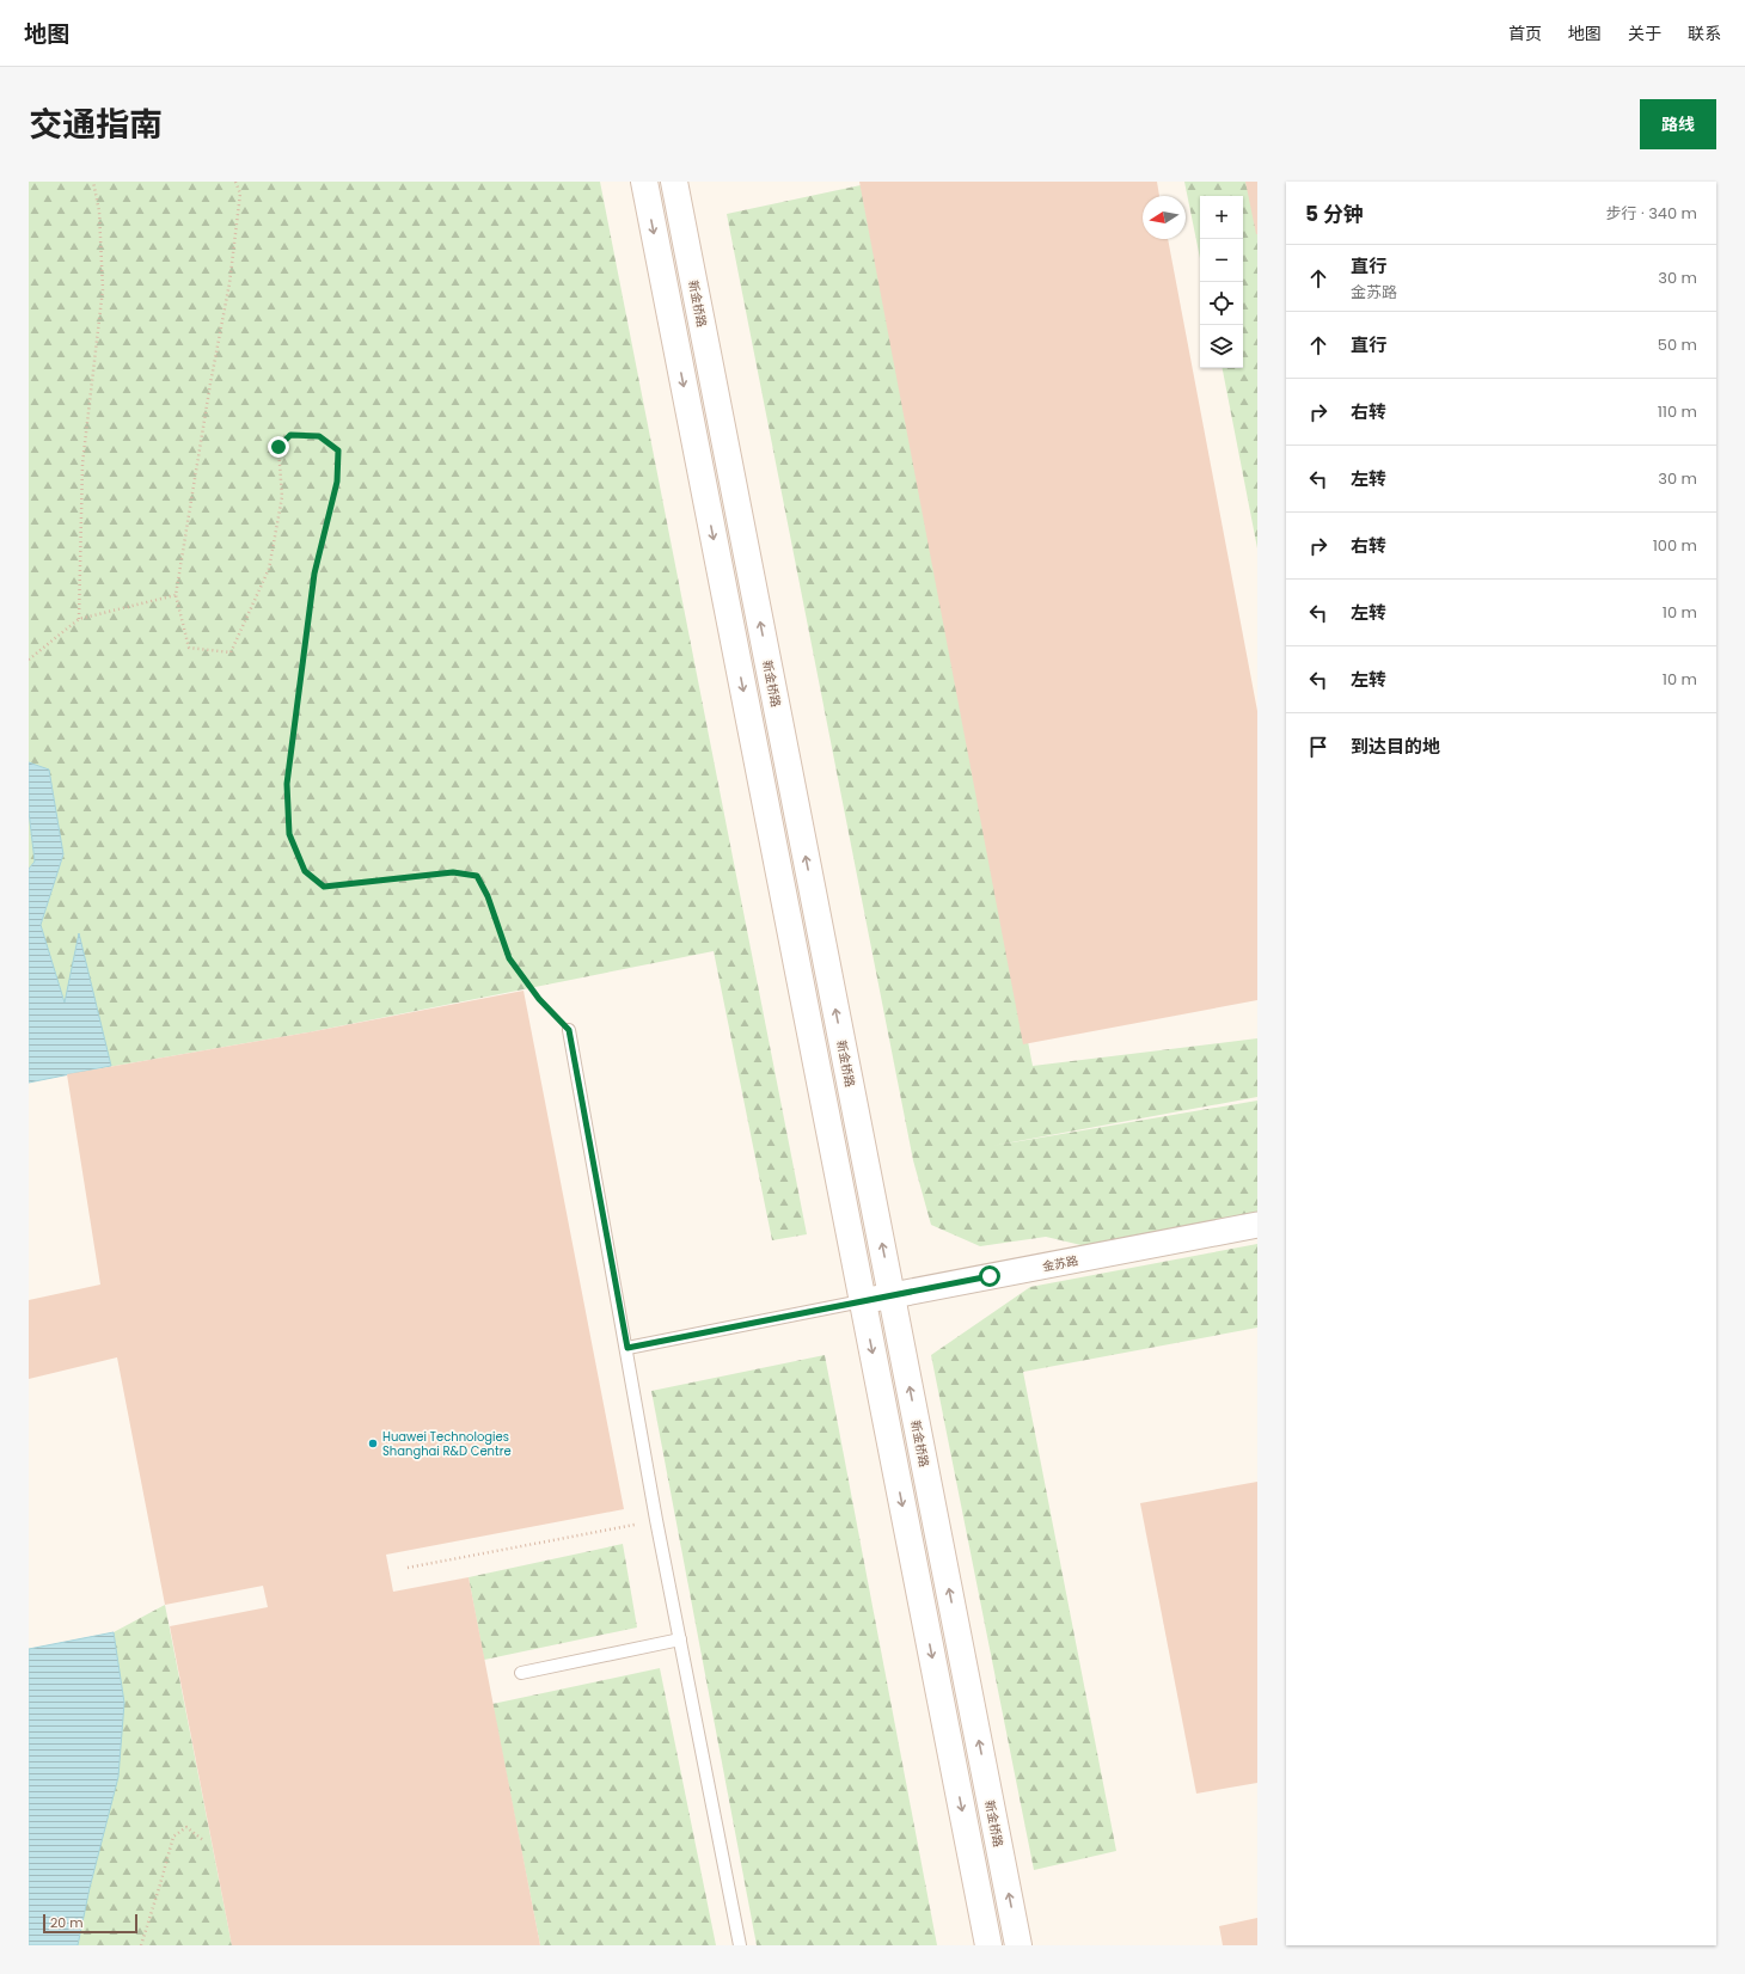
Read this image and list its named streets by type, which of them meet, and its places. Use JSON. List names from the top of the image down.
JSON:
{
  "streets": {
    "street": ["新金桥路", "金苏路"]
  },
  "crossings": [
    ["新金桥路", "金苏路"]
  ],
  "places": ["Huawei Technologies Shanghai R&D Centre"],
  "scale_bar": "20 m",
  "north": "left",
  "page": {
    "header": "地图",
    "nav": [
      "首页",
      "地图",
      "关于",
      "联系"
    ],
    "title": "交通指南",
    "buttons": "路线",
    "heading": ["5 分钟", "步行 · 340 m"],
    "map_buttons": ["+", "−"],
    "list": [
      ["直行", "金苏路", "30 m"],
      ["直行", "50 m"],
      ["右转", "110 m"],
      ["左转", "30 m"],
      ["右转", "100 m"],
      ["左转", "10 m"],
      ["左转", "10 m"],
      "到达目的地"
    ],
    "scale": "20 m"
  }
}
